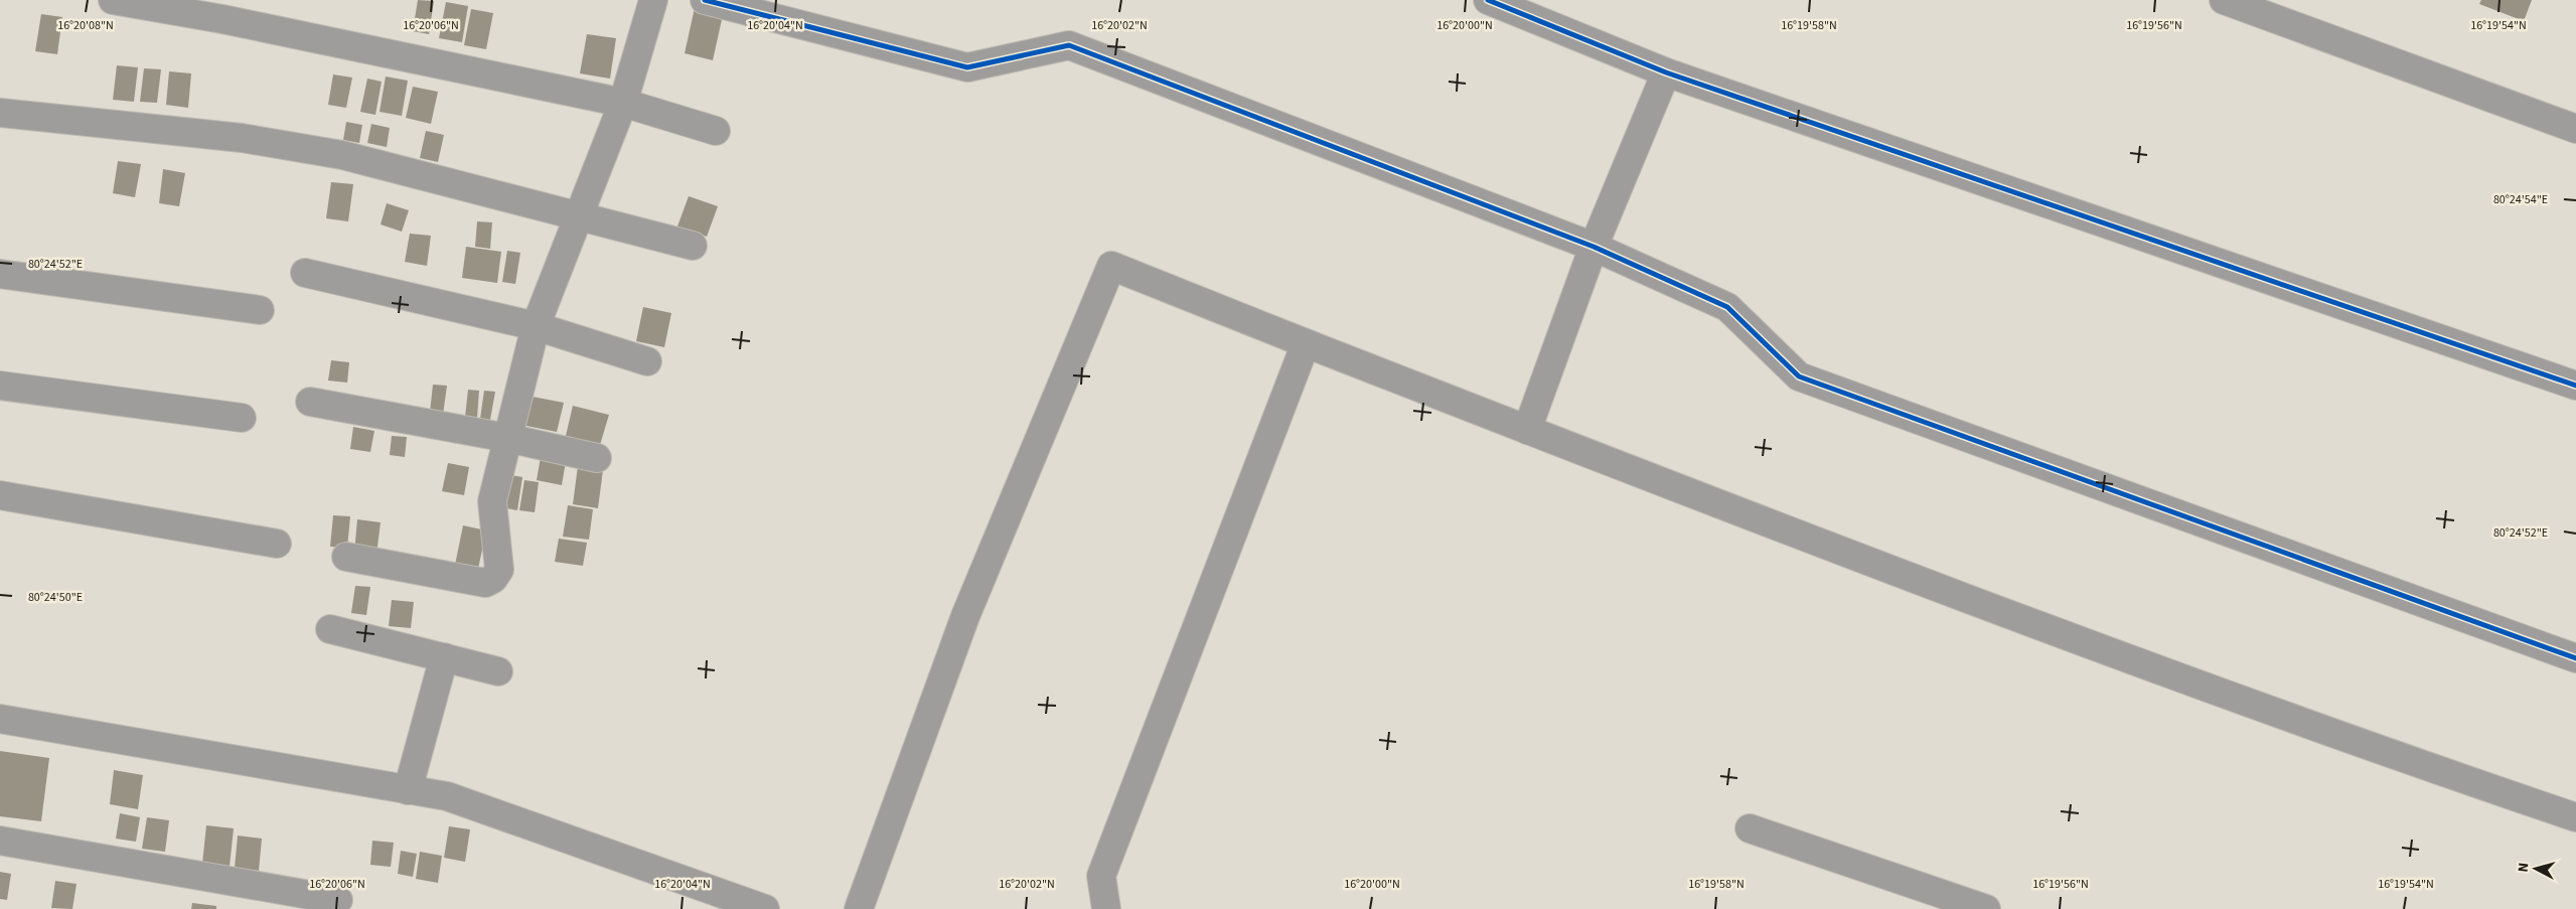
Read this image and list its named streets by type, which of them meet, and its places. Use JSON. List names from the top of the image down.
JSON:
{
  "north": "left",
  "coordinates": [
    "16°20'08\"N",
    "16°20'06\"N",
    "16°20'04\"N",
    "16°20'02\"N",
    "16°20'00\"N",
    "16°19'58\"N",
    "16°19'56\"N",
    "16°19'54\"N",
    "80°24'54\"E",
    "80°24'52\"E",
    "80°24'50\"E"
  ]
}
